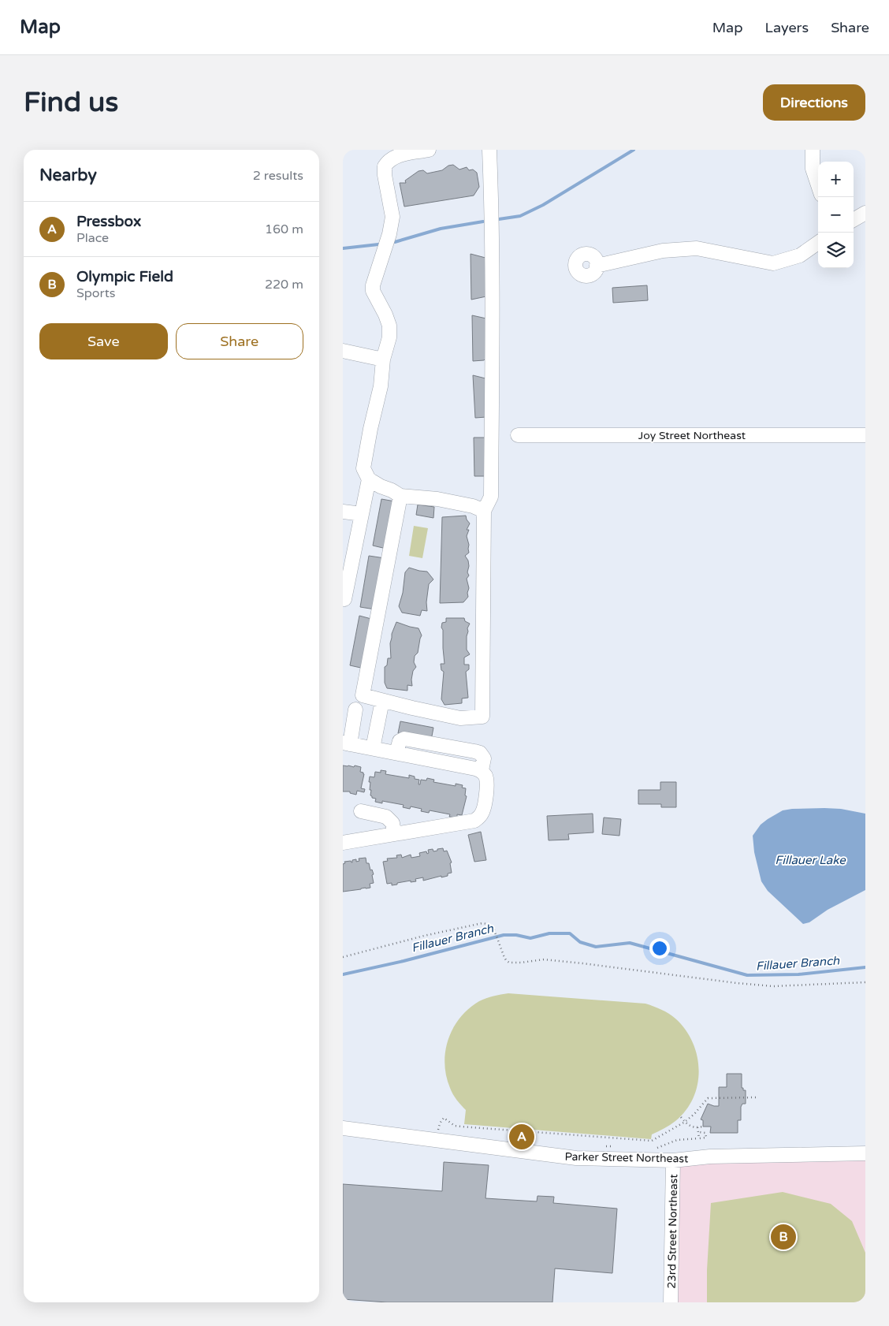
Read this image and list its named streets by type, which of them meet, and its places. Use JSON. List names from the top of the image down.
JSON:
{
  "streets": {
    "street": ["Joy Street Northeast", "Parker Street Northeast", "23rd Street Northeast"]
  },
  "crossings": [
    ["Parker Street Northeast", "23rd Street Northeast"]
  ],
  "water": ["Fillauer Lake", "Fillauer Branch"],
  "page": {
    "header": "Map",
    "nav": ["Map", "Layers", "Share"],
    "buttons": [
      "Directions",
      ["Save", "Share"]
    ],
    "title": "Find us",
    "heading": ["Nearby", "2 results"],
    "map_buttons": ["+", "−"],
    "list": [
      {
        "mark": "A",
        "name": "Pressbox",
        "note": "Place",
        "value": "160 m"
      },
      {
        "mark": "B",
        "name": "Olympic Field",
        "note": "Sports",
        "value": "220 m"
      }
    ],
    "pins": ["A", "B"]
  }
}
